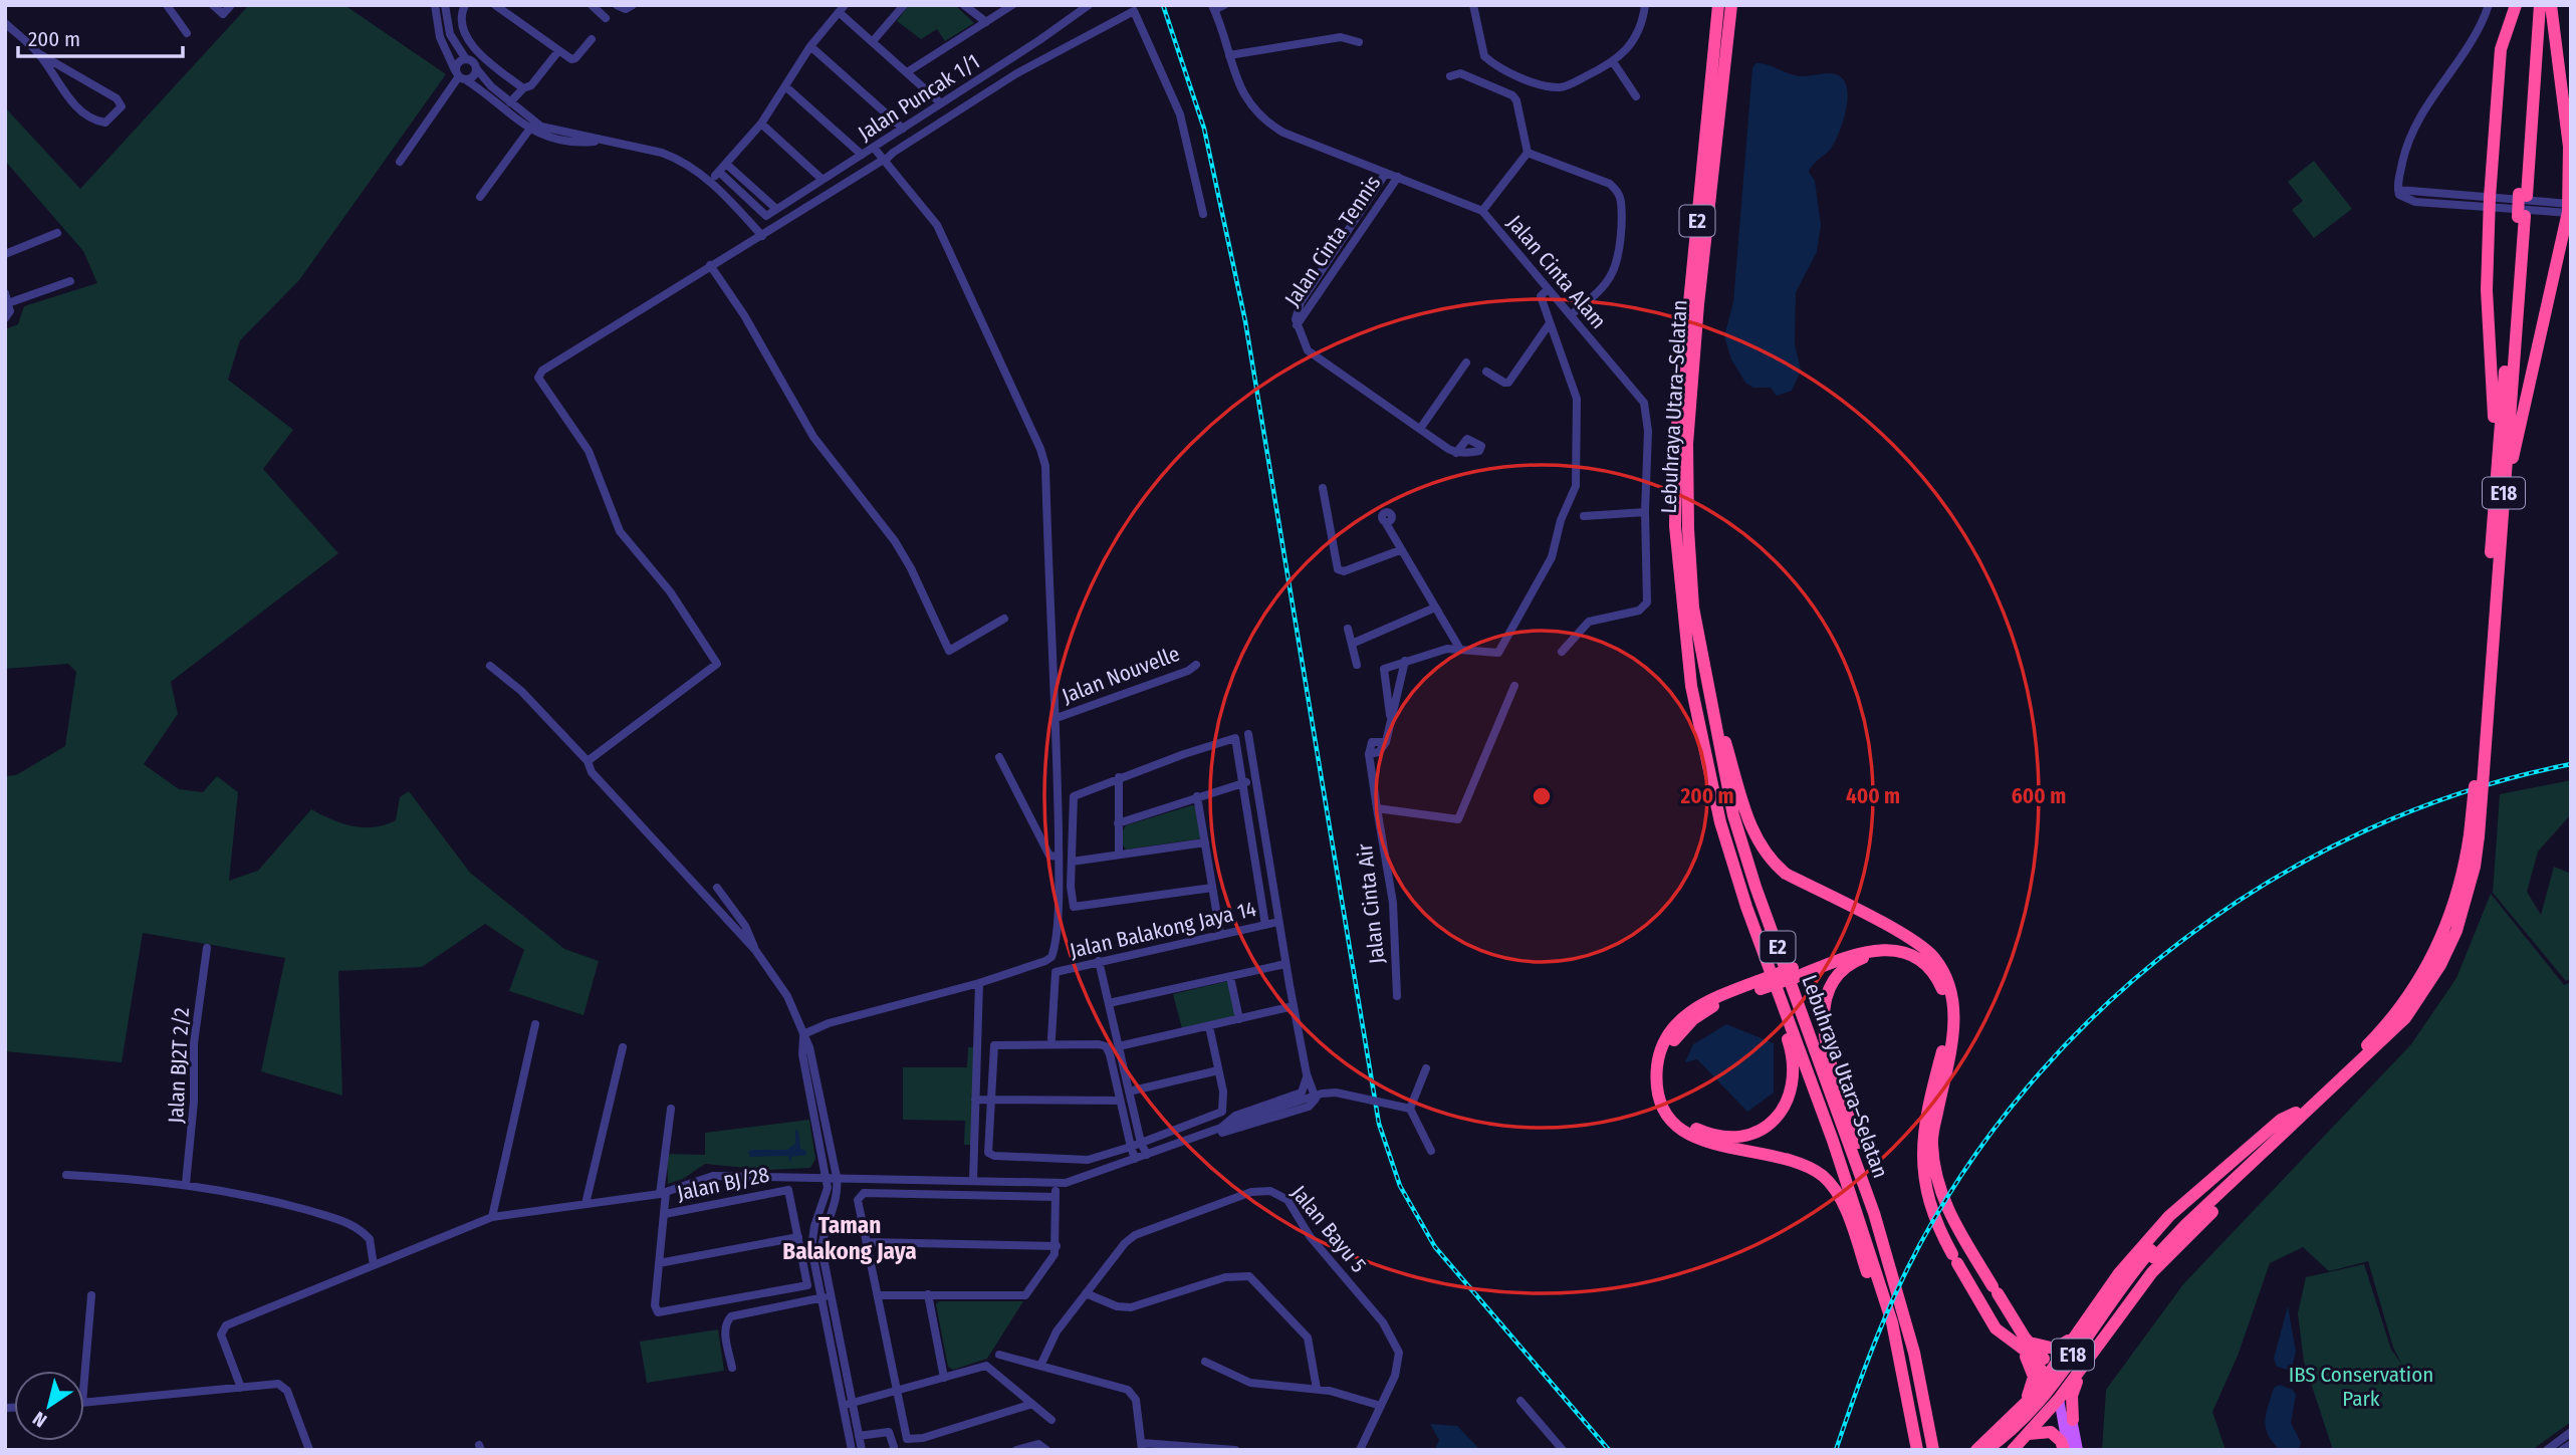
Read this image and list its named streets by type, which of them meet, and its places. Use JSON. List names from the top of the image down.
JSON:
{
  "streets": {
    "highway": ["E2", "Lebuhraya Utara–Selatan", "E18"],
    "street": [
      "Jalan Puncak 1/1",
      "Jalan Cinta Tennis",
      "Jalan Cinta Alam",
      "Jalan Nouvelle",
      "Jalan Cinta Air",
      "Jalan Balakong Jaya 14",
      "Jalan BJ2T 2/2",
      "Jalan BJ/28",
      "Jalan Bayu 5"
    ]
  },
  "crossings": [
    ["Jalan Cinta Tennis", "Jalan Cinta Alam"]
  ],
  "districts": ["Taman Balakong Jaya"],
  "parks": ["IBS Conservation Park"],
  "scale_bar": "200 m",
  "north": "bottom left",
  "rings": ["200 m", "400 m", "600 m"]
}
